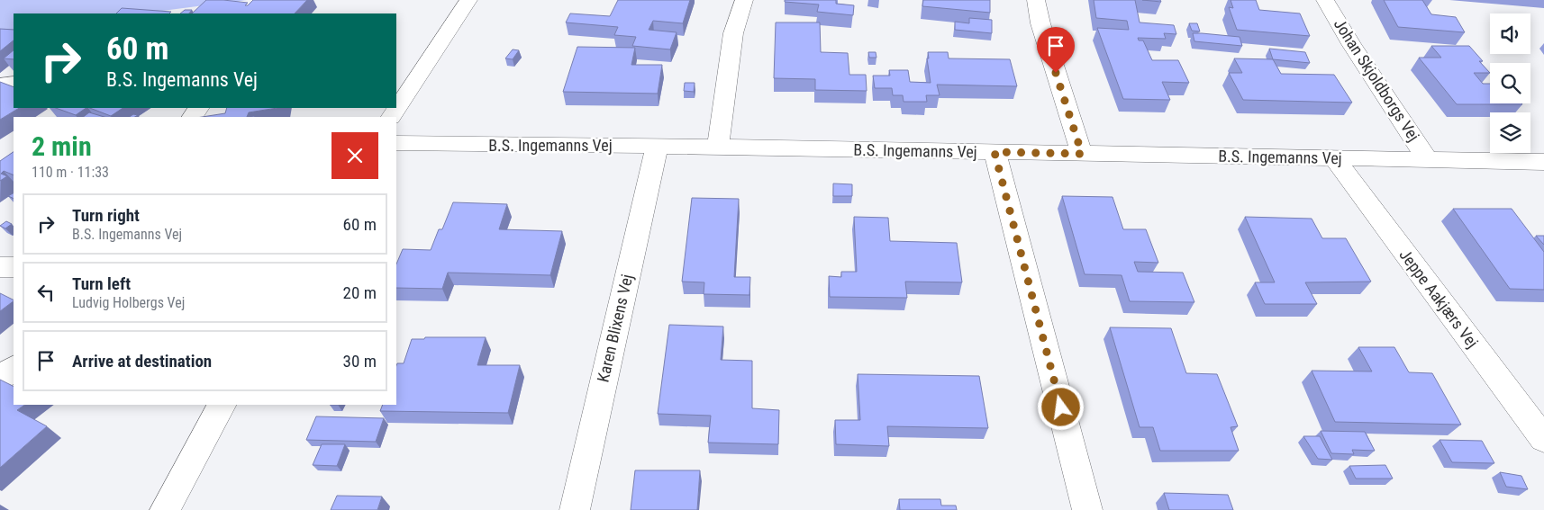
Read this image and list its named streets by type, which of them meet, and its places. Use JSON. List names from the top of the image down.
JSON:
{
  "streets": {
    "street": [
      "Johan Skjoldborgs Vej",
      "B.S. Ingemanns Vej",
      "Jeppe Aakjærs Vej",
      "Karen Blixens Vej"
    ]
  },
  "crossings": [
    ["Johan Skjoldborgs Vej", "B.S. Ingemanns Vej"],
    ["B.S. Ingemanns Vej", "Jeppe Aakjærs Vej"],
    ["B.S. Ingemanns Vej", "Karen Blixens Vej"]
  ],
  "page": {
    "turn": ["60 m", "B.S. Ingemanns Vej"],
    "heading": ["2 min", "110 m · 11:33"],
    "list": [
      {
        "name": "Turn right",
        "note": "B.S. Ingemanns Vej",
        "value": "60 m"
      },
      {
        "name": "Turn left",
        "note": "Ludvig Holbergs Vej",
        "value": "20 m"
      },
      {
        "name": "Arrive at destination",
        "value": "30 m"
      }
    ]
  }
}
